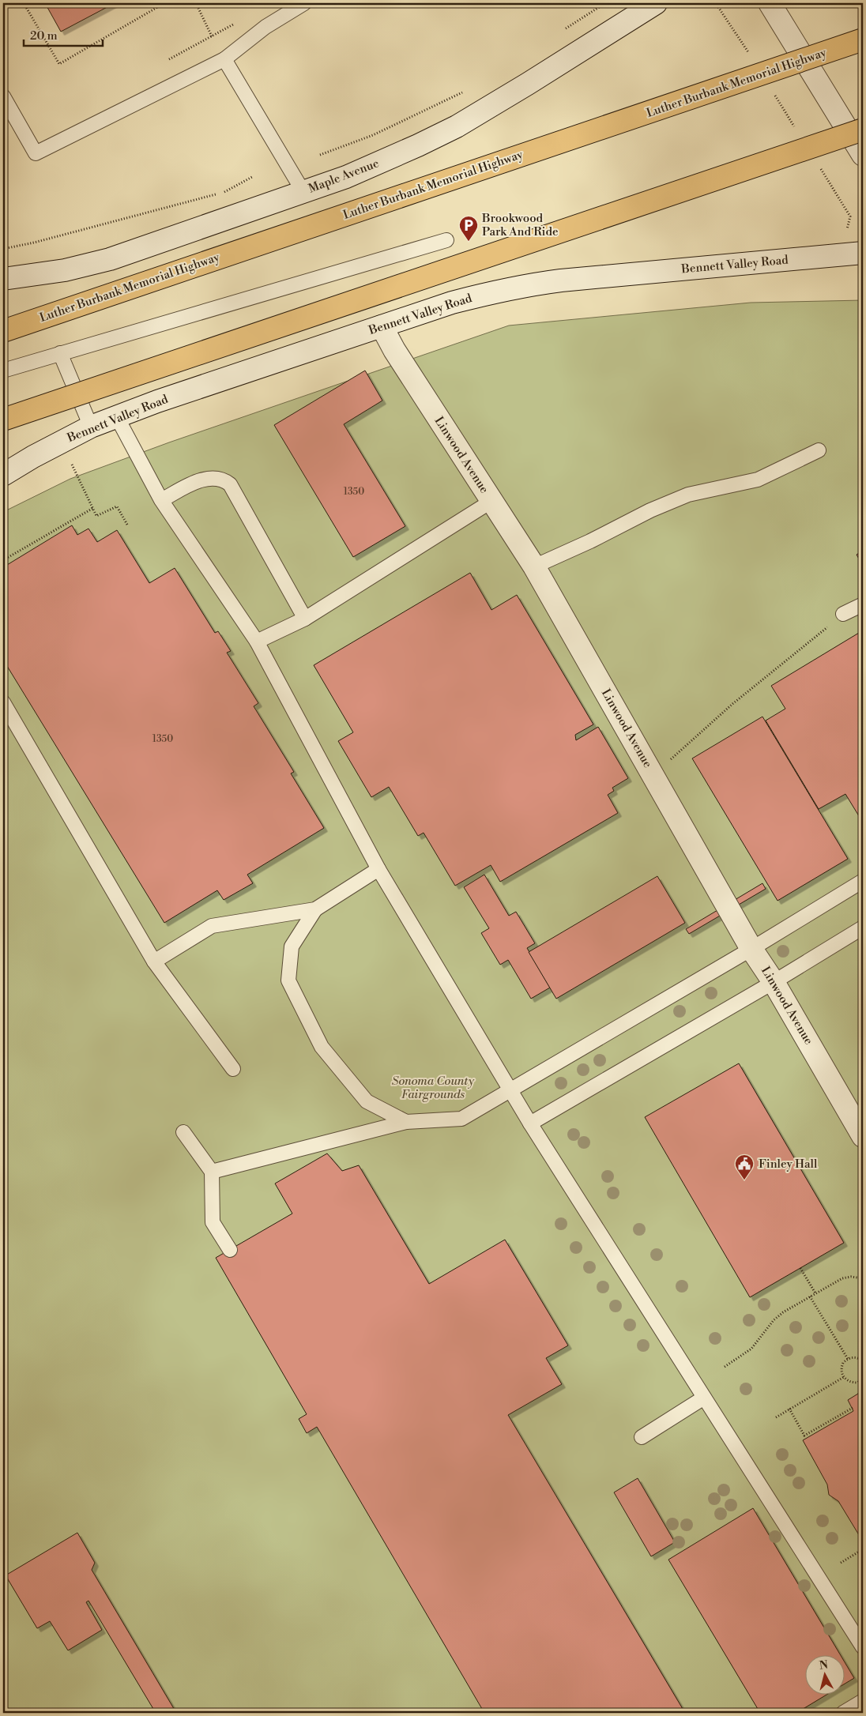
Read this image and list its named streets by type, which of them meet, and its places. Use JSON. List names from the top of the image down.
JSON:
{
  "streets": {
    "highway": ["Luther Burbank Memorial Highway"],
    "main road": ["Maple Avenue", "Bennett Valley Road", "Linwood Avenue"]
  },
  "crossings": [
    ["Bennett Valley Road", "Linwood Avenue"]
  ],
  "parks": ["Sonoma County Fairgrounds"],
  "places": {
    "parking": ["Brookwood Park And Ride"],
    "public building": ["Finley Hall"]
  },
  "house_numbers": ["1350", "1350"],
  "scale_bar": "20 m",
  "north": "top"
}
